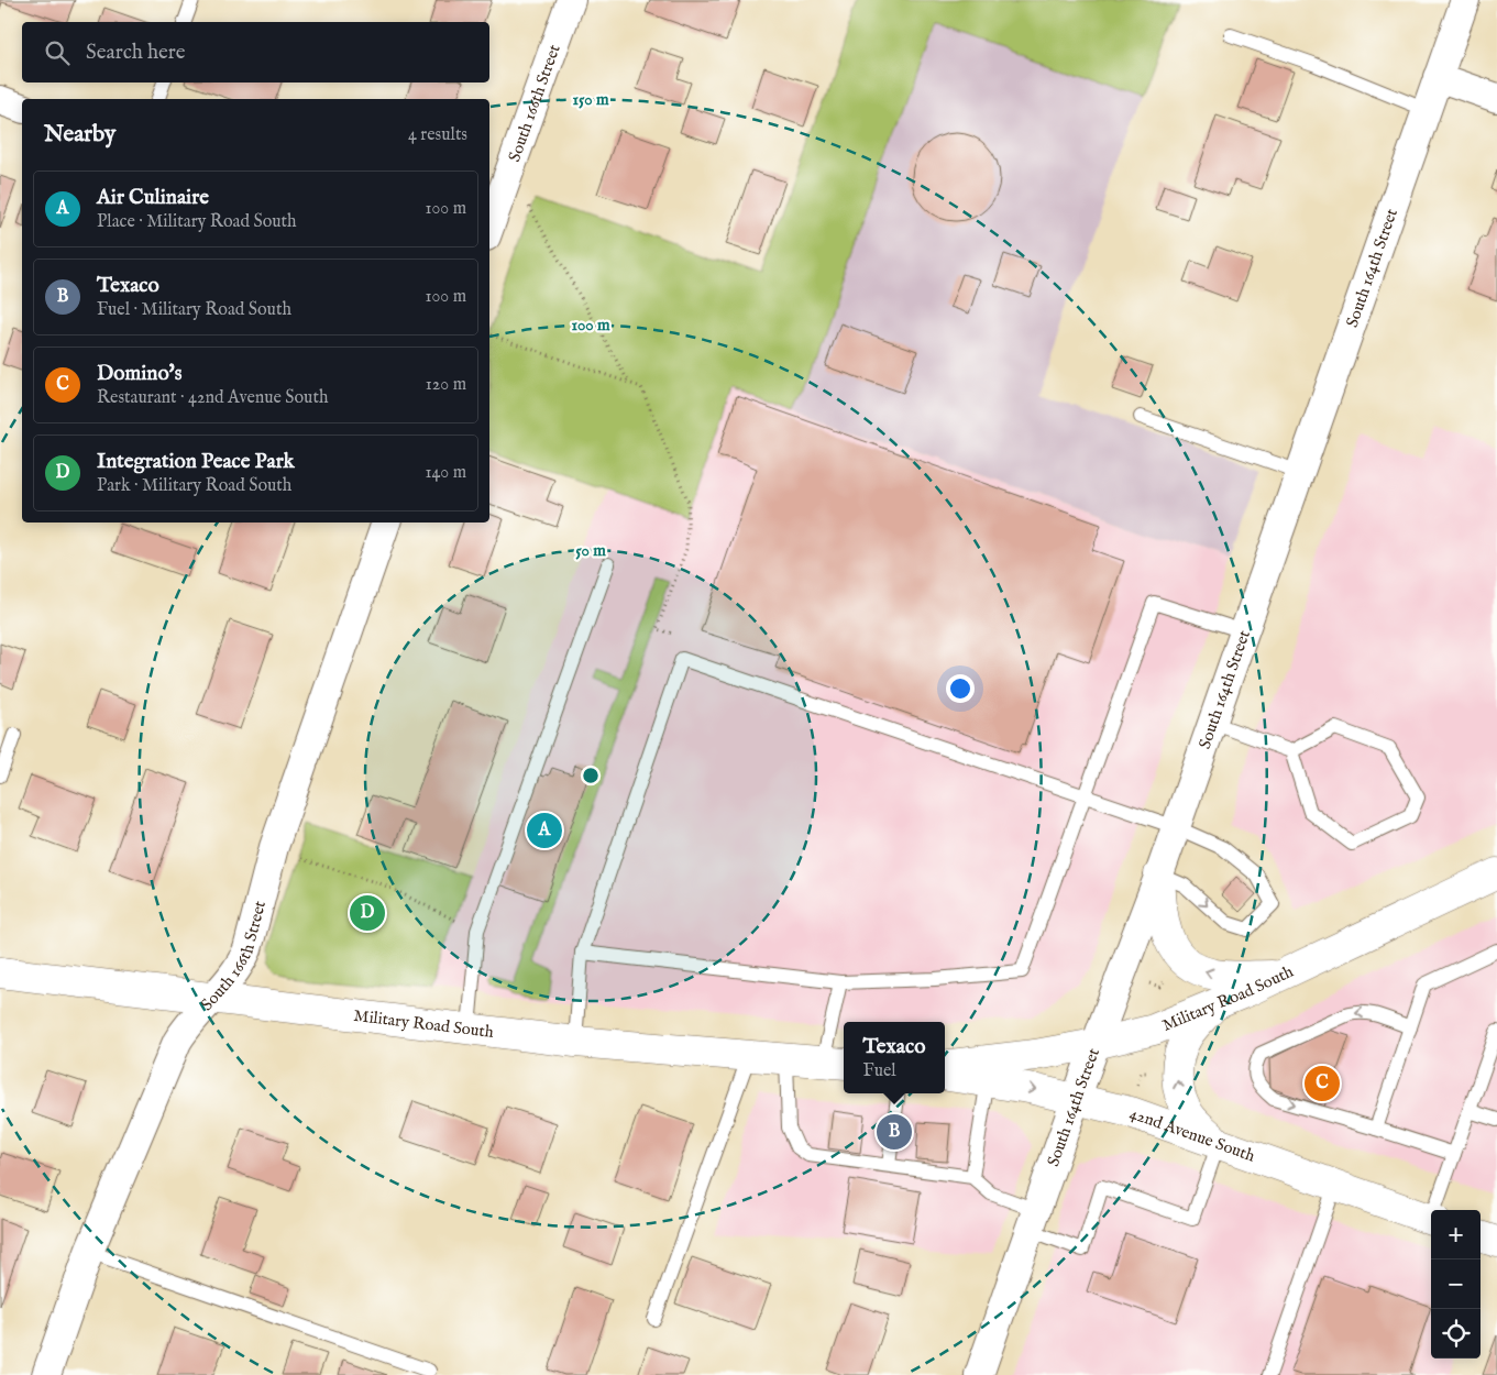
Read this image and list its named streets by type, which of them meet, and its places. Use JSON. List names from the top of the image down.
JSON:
{
  "streets": {
    "main road": ["Military Road South", "42nd Avenue South"],
    "street": ["South 166th Street", "South 164th Street"]
  },
  "crossings": [
    ["South 166th Street", "Military Road South"],
    ["South 164th Street", "Military Road South"],
    ["South 164th Street", "42nd Avenue South"],
    ["Military Road South", "42nd Avenue South"]
  ],
  "page": {
    "search": "Search here",
    "heading": ["Nearby", "4 results"],
    "list": [
      {
        "mark": "A",
        "name": "Air Culinaire",
        "note": "Place · Military Road South",
        "value": "100 m"
      },
      {
        "mark": "B",
        "name": "Texaco",
        "note": "Fuel · Military Road South",
        "value": "100 m"
      },
      {
        "mark": "C",
        "name": "Domino's",
        "note": "Restaurant · 42nd Avenue South",
        "value": "120 m"
      },
      {
        "mark": "D",
        "name": "Integration Peace Park",
        "note": "Park · Military Road South",
        "value": "140 m"
      }
    ],
    "pins": [
      "A",
      "D",
      "C",
      "B"
    ],
    "popup": ["Texaco", "Fuel"],
    "map_buttons": ["+", "−"]
  },
  "rings": ["150 m", "100 m", "50 m"]
}
